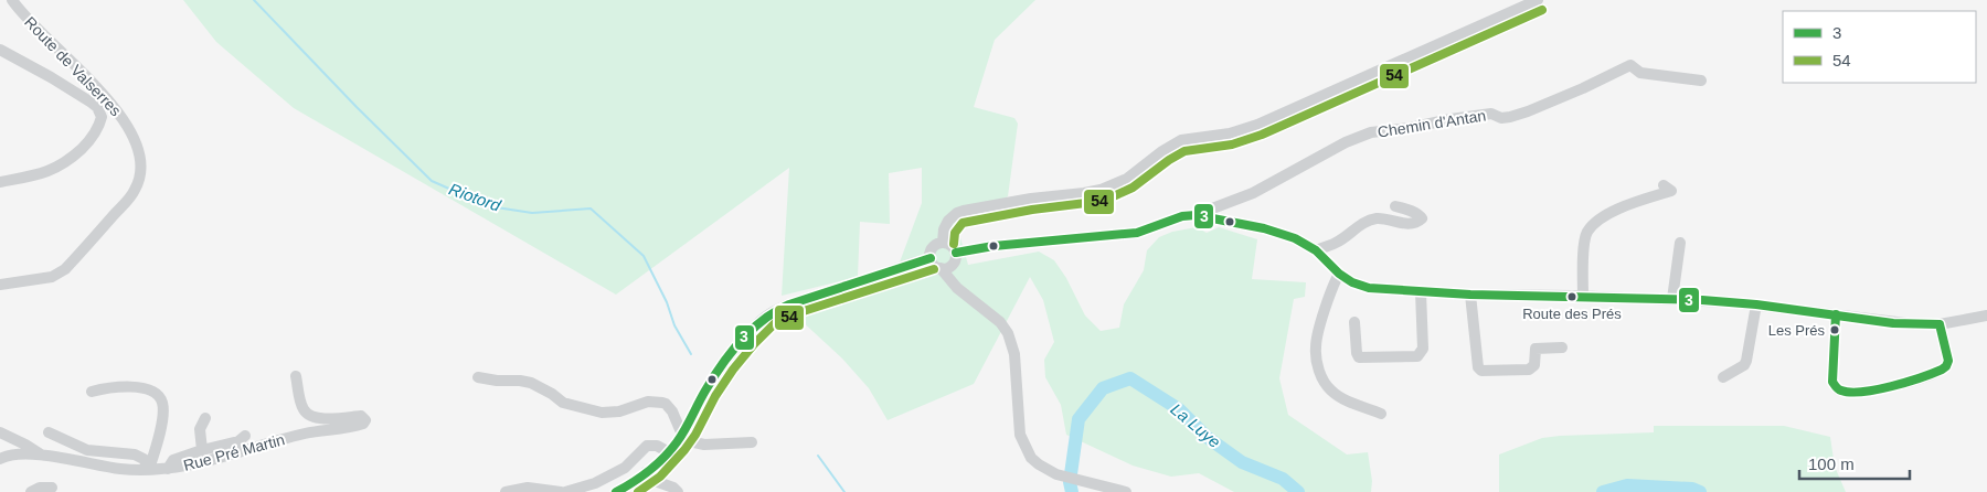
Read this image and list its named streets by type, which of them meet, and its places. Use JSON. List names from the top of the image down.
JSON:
{
  "streets": {
    "street": ["Route de Valserres", "Chemin d'Antan", "Rue Pré Martin"]
  },
  "water": ["Riotord", "La Luye"],
  "places": ["Route des Prés", "Les Prés"],
  "lines": ["transit line 54", "transit line 3"],
  "legend": ["3", "54"],
  "scale_bar": "100 m"
}
